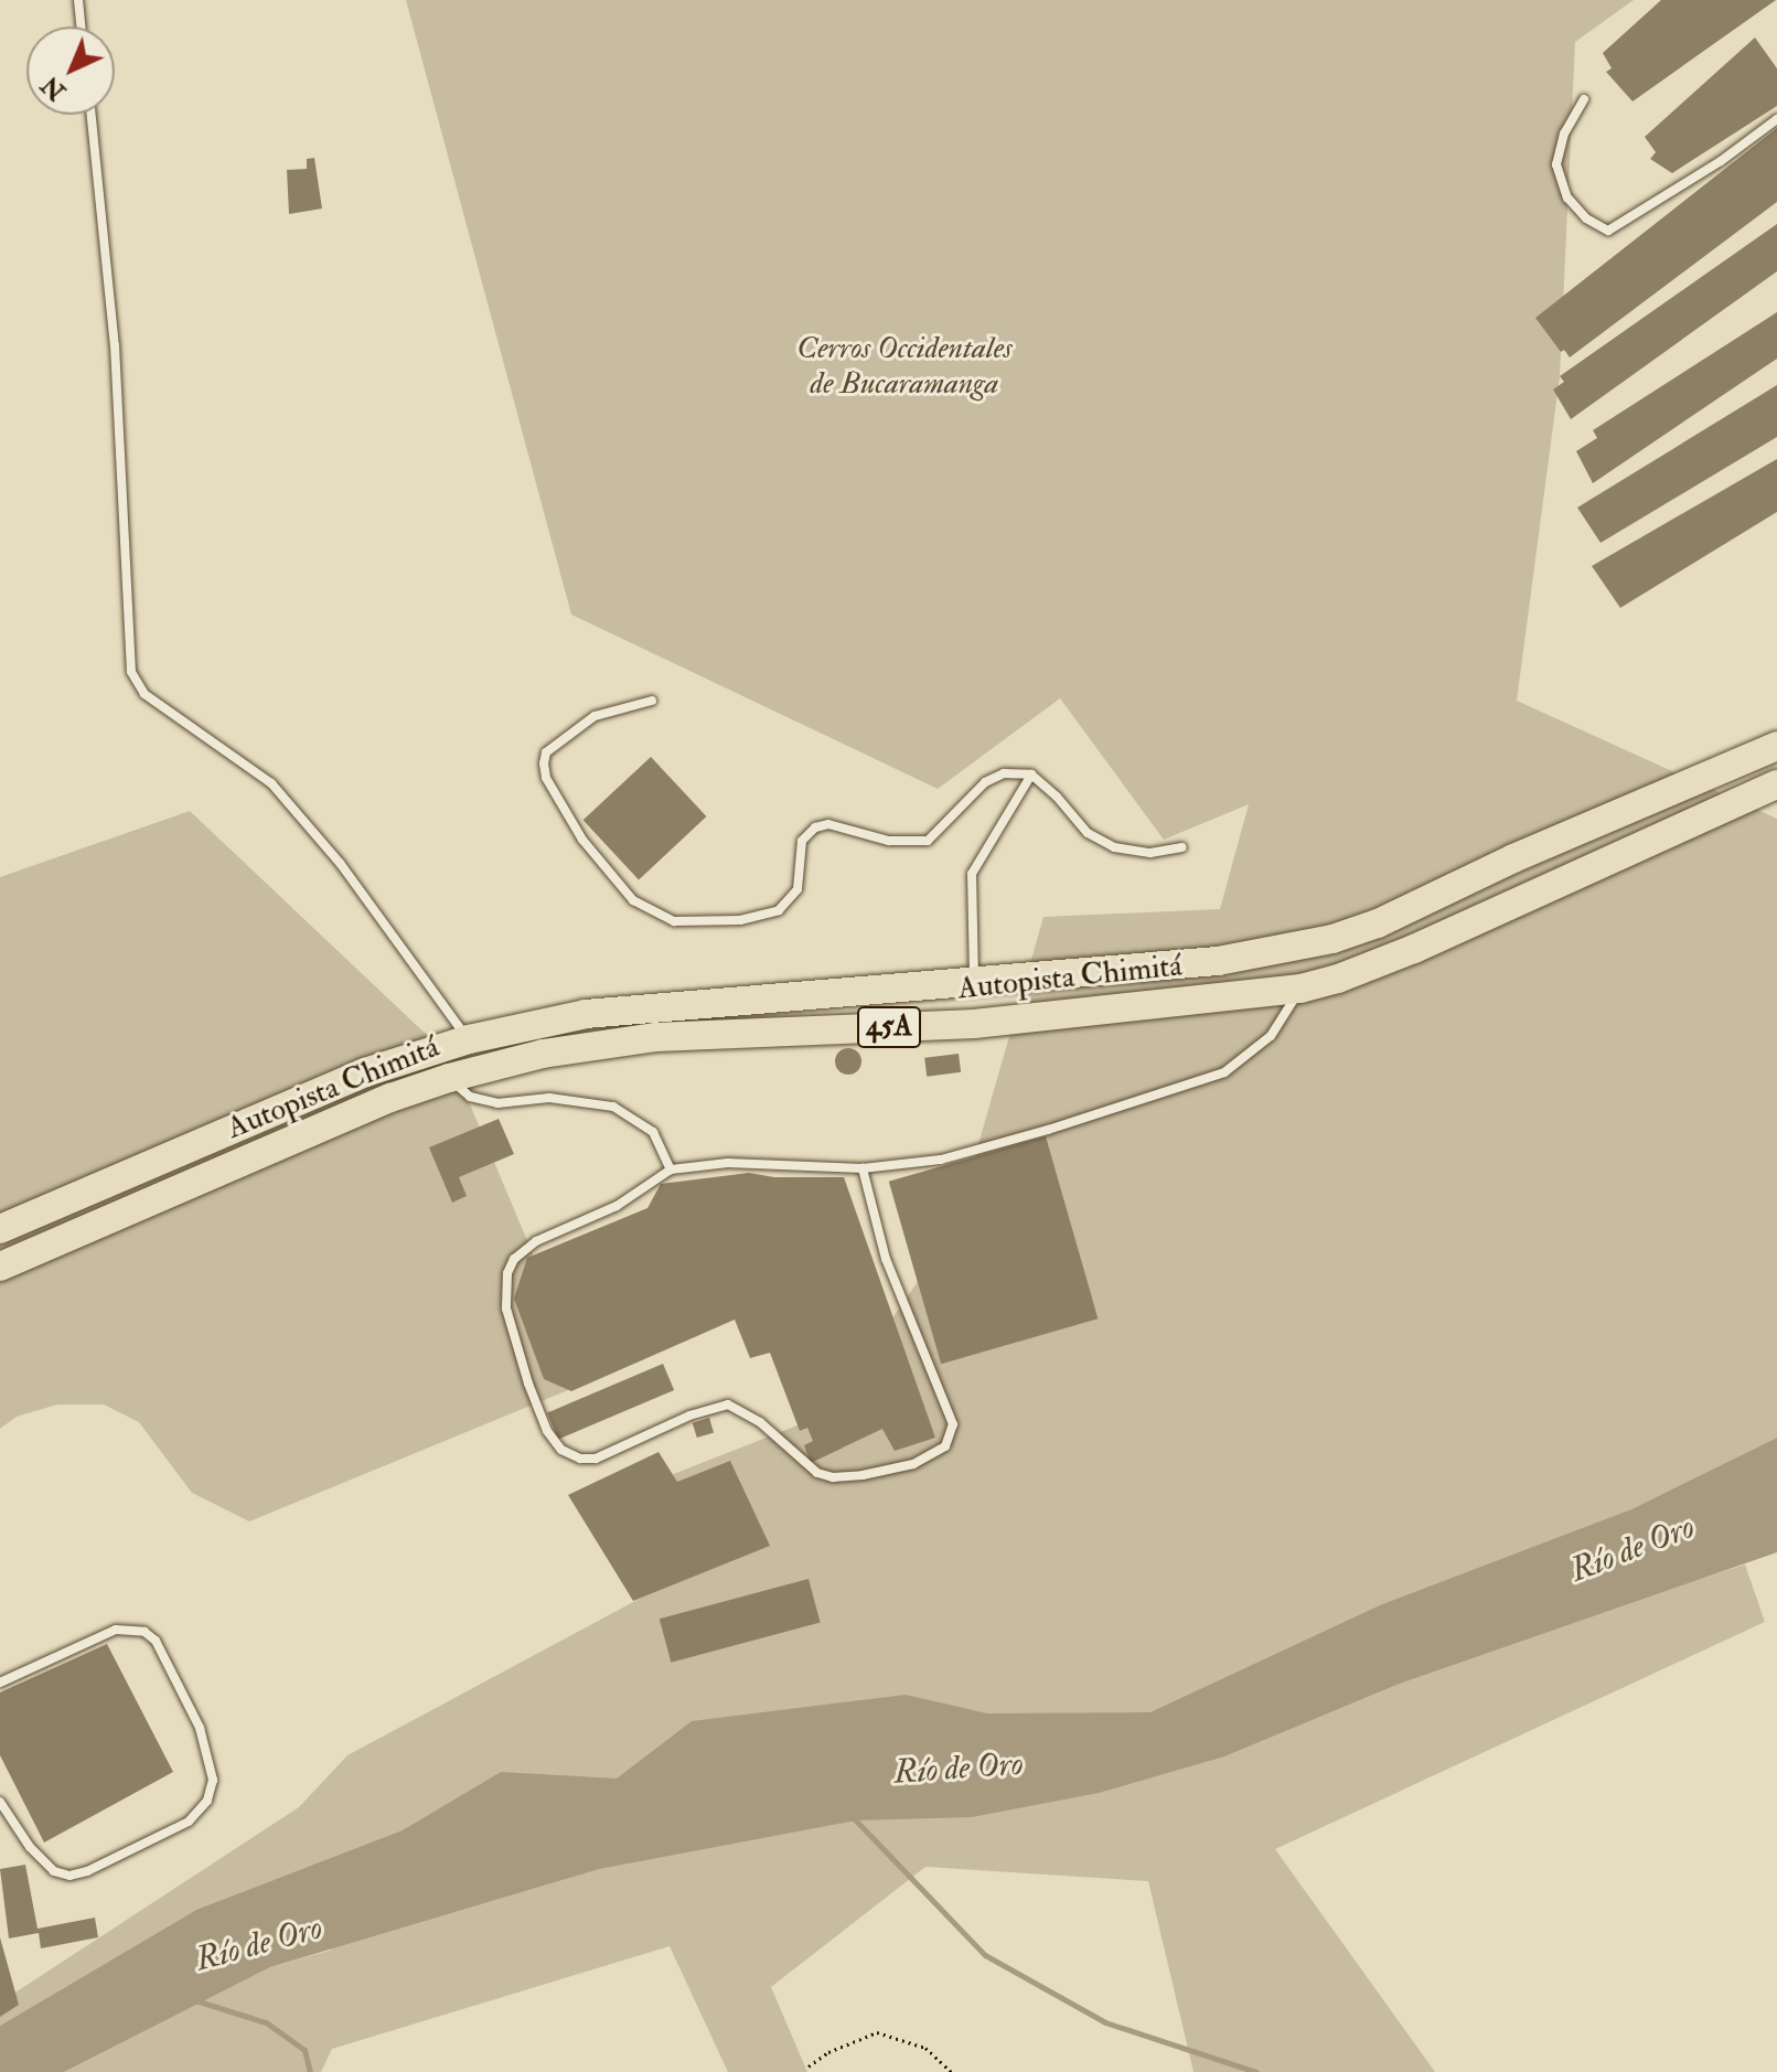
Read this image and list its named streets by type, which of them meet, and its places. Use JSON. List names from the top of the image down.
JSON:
{
  "streets": {
    "highway": ["Autopista Chimitá", "45A"]
  },
  "water": ["Río de Oro"],
  "parks": ["Cerros Occidentales de Bucaramanga"],
  "north": "bottom left"
}
